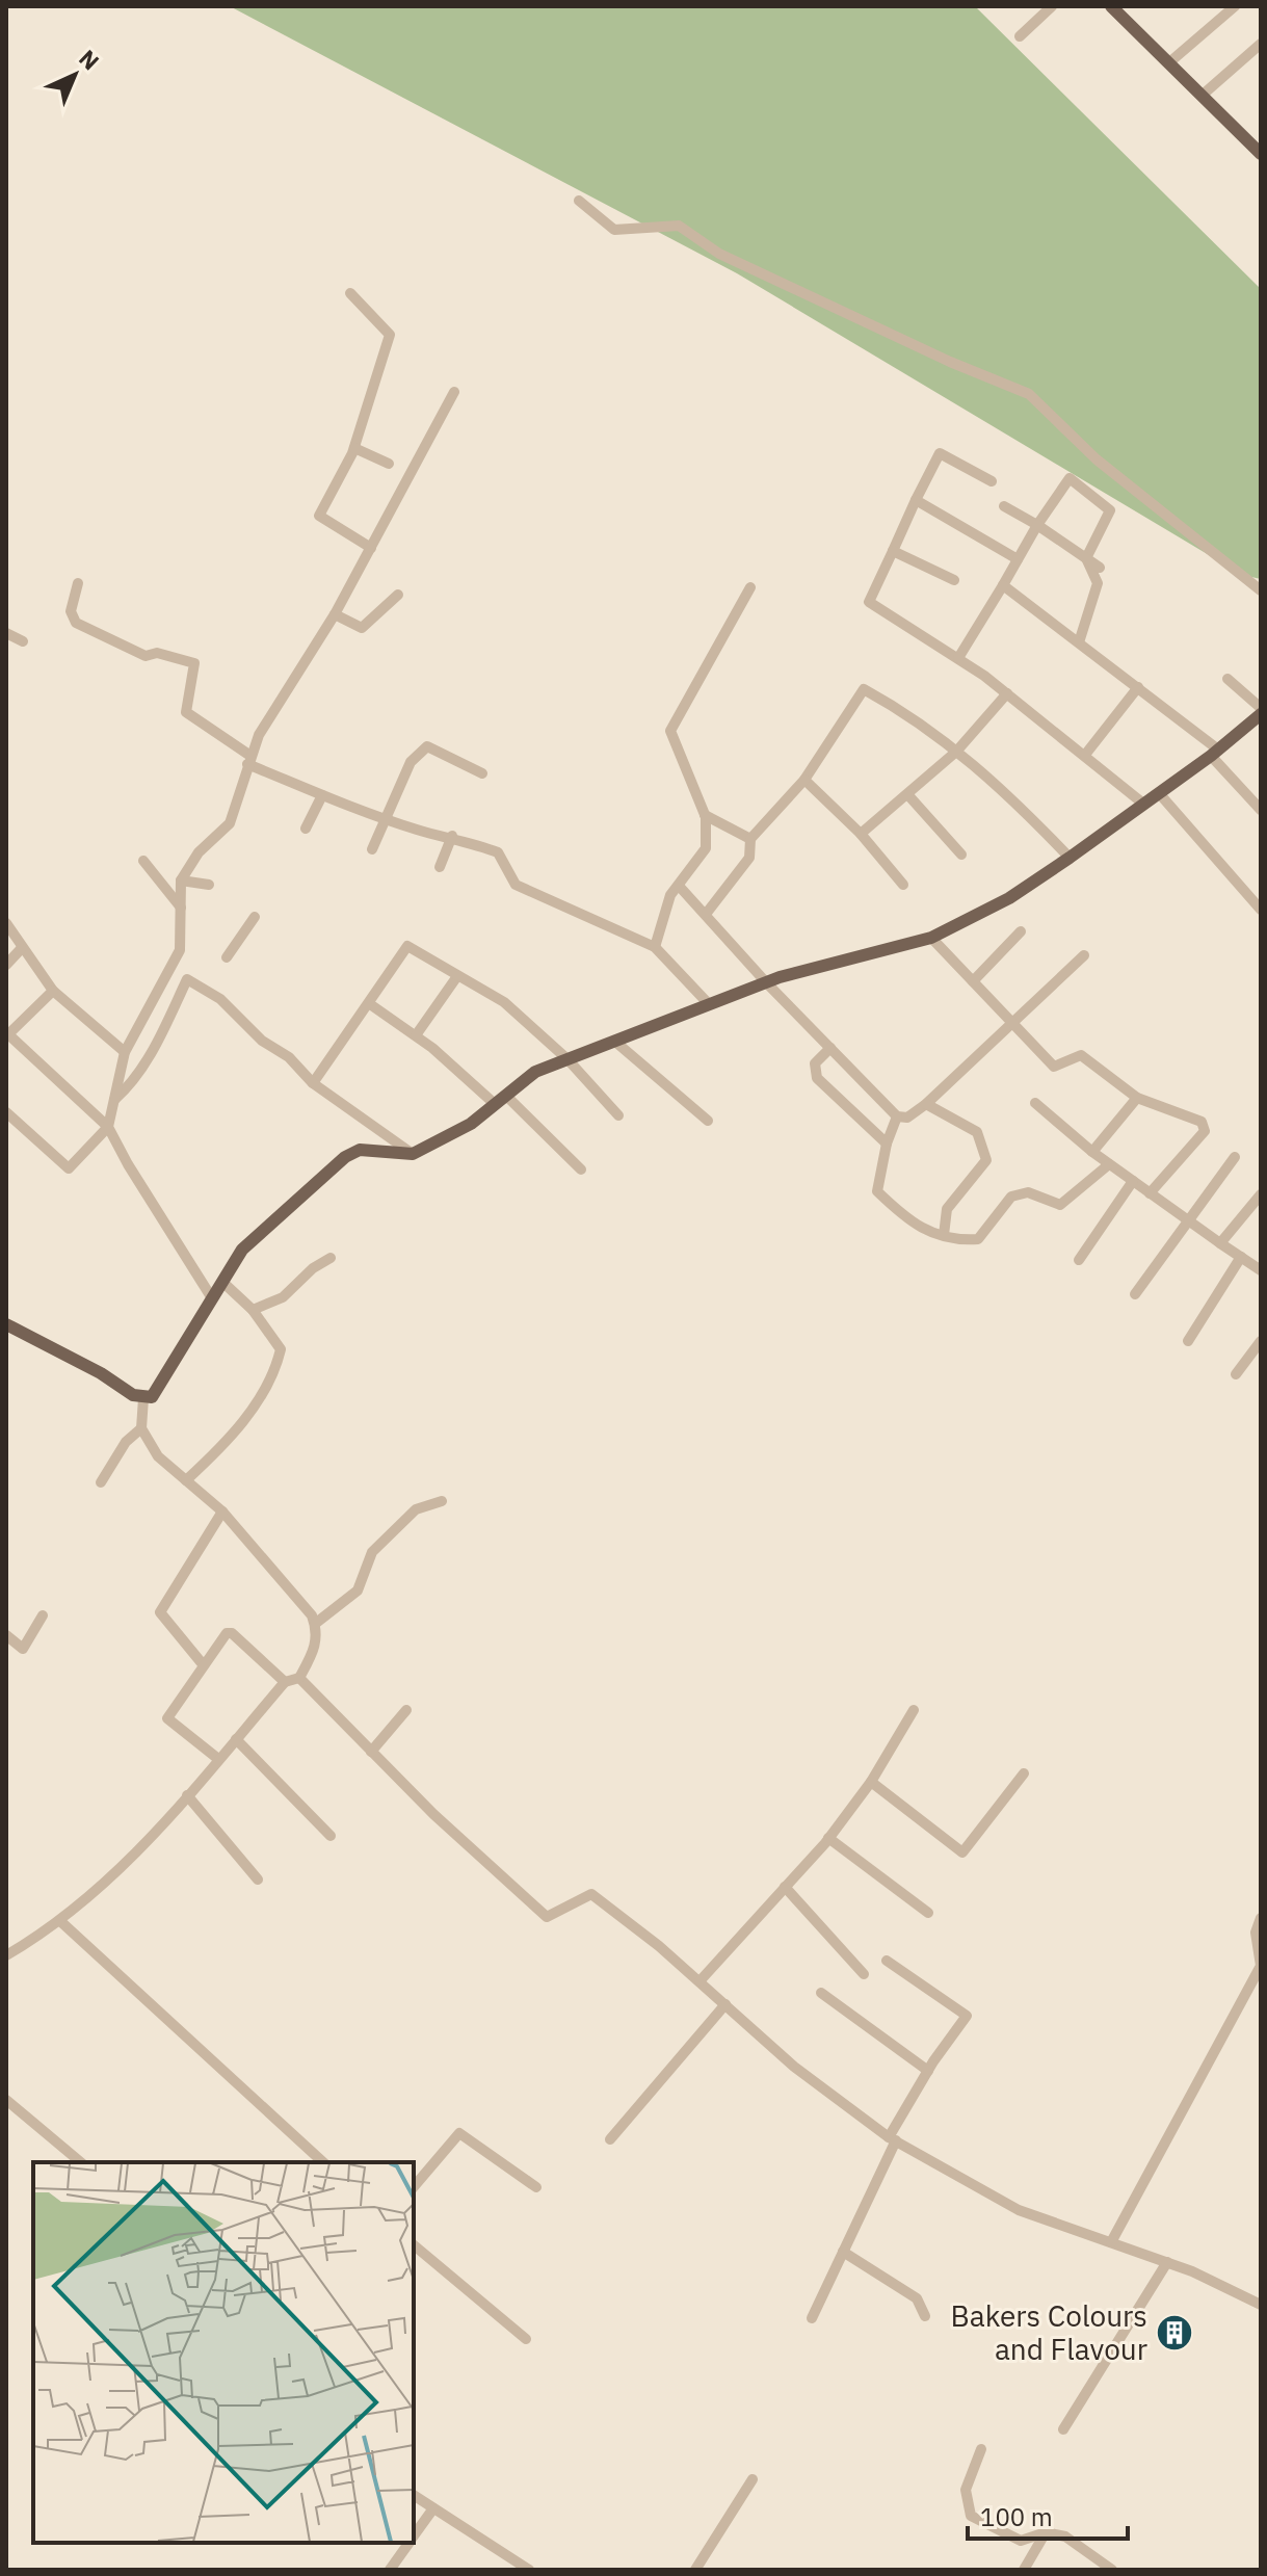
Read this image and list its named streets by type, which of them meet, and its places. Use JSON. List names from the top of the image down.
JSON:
{
  "places": {
    "building": ["Bakers Colours and Flavour"]
  },
  "scale_bar": "100 m",
  "north": "top right"
}
